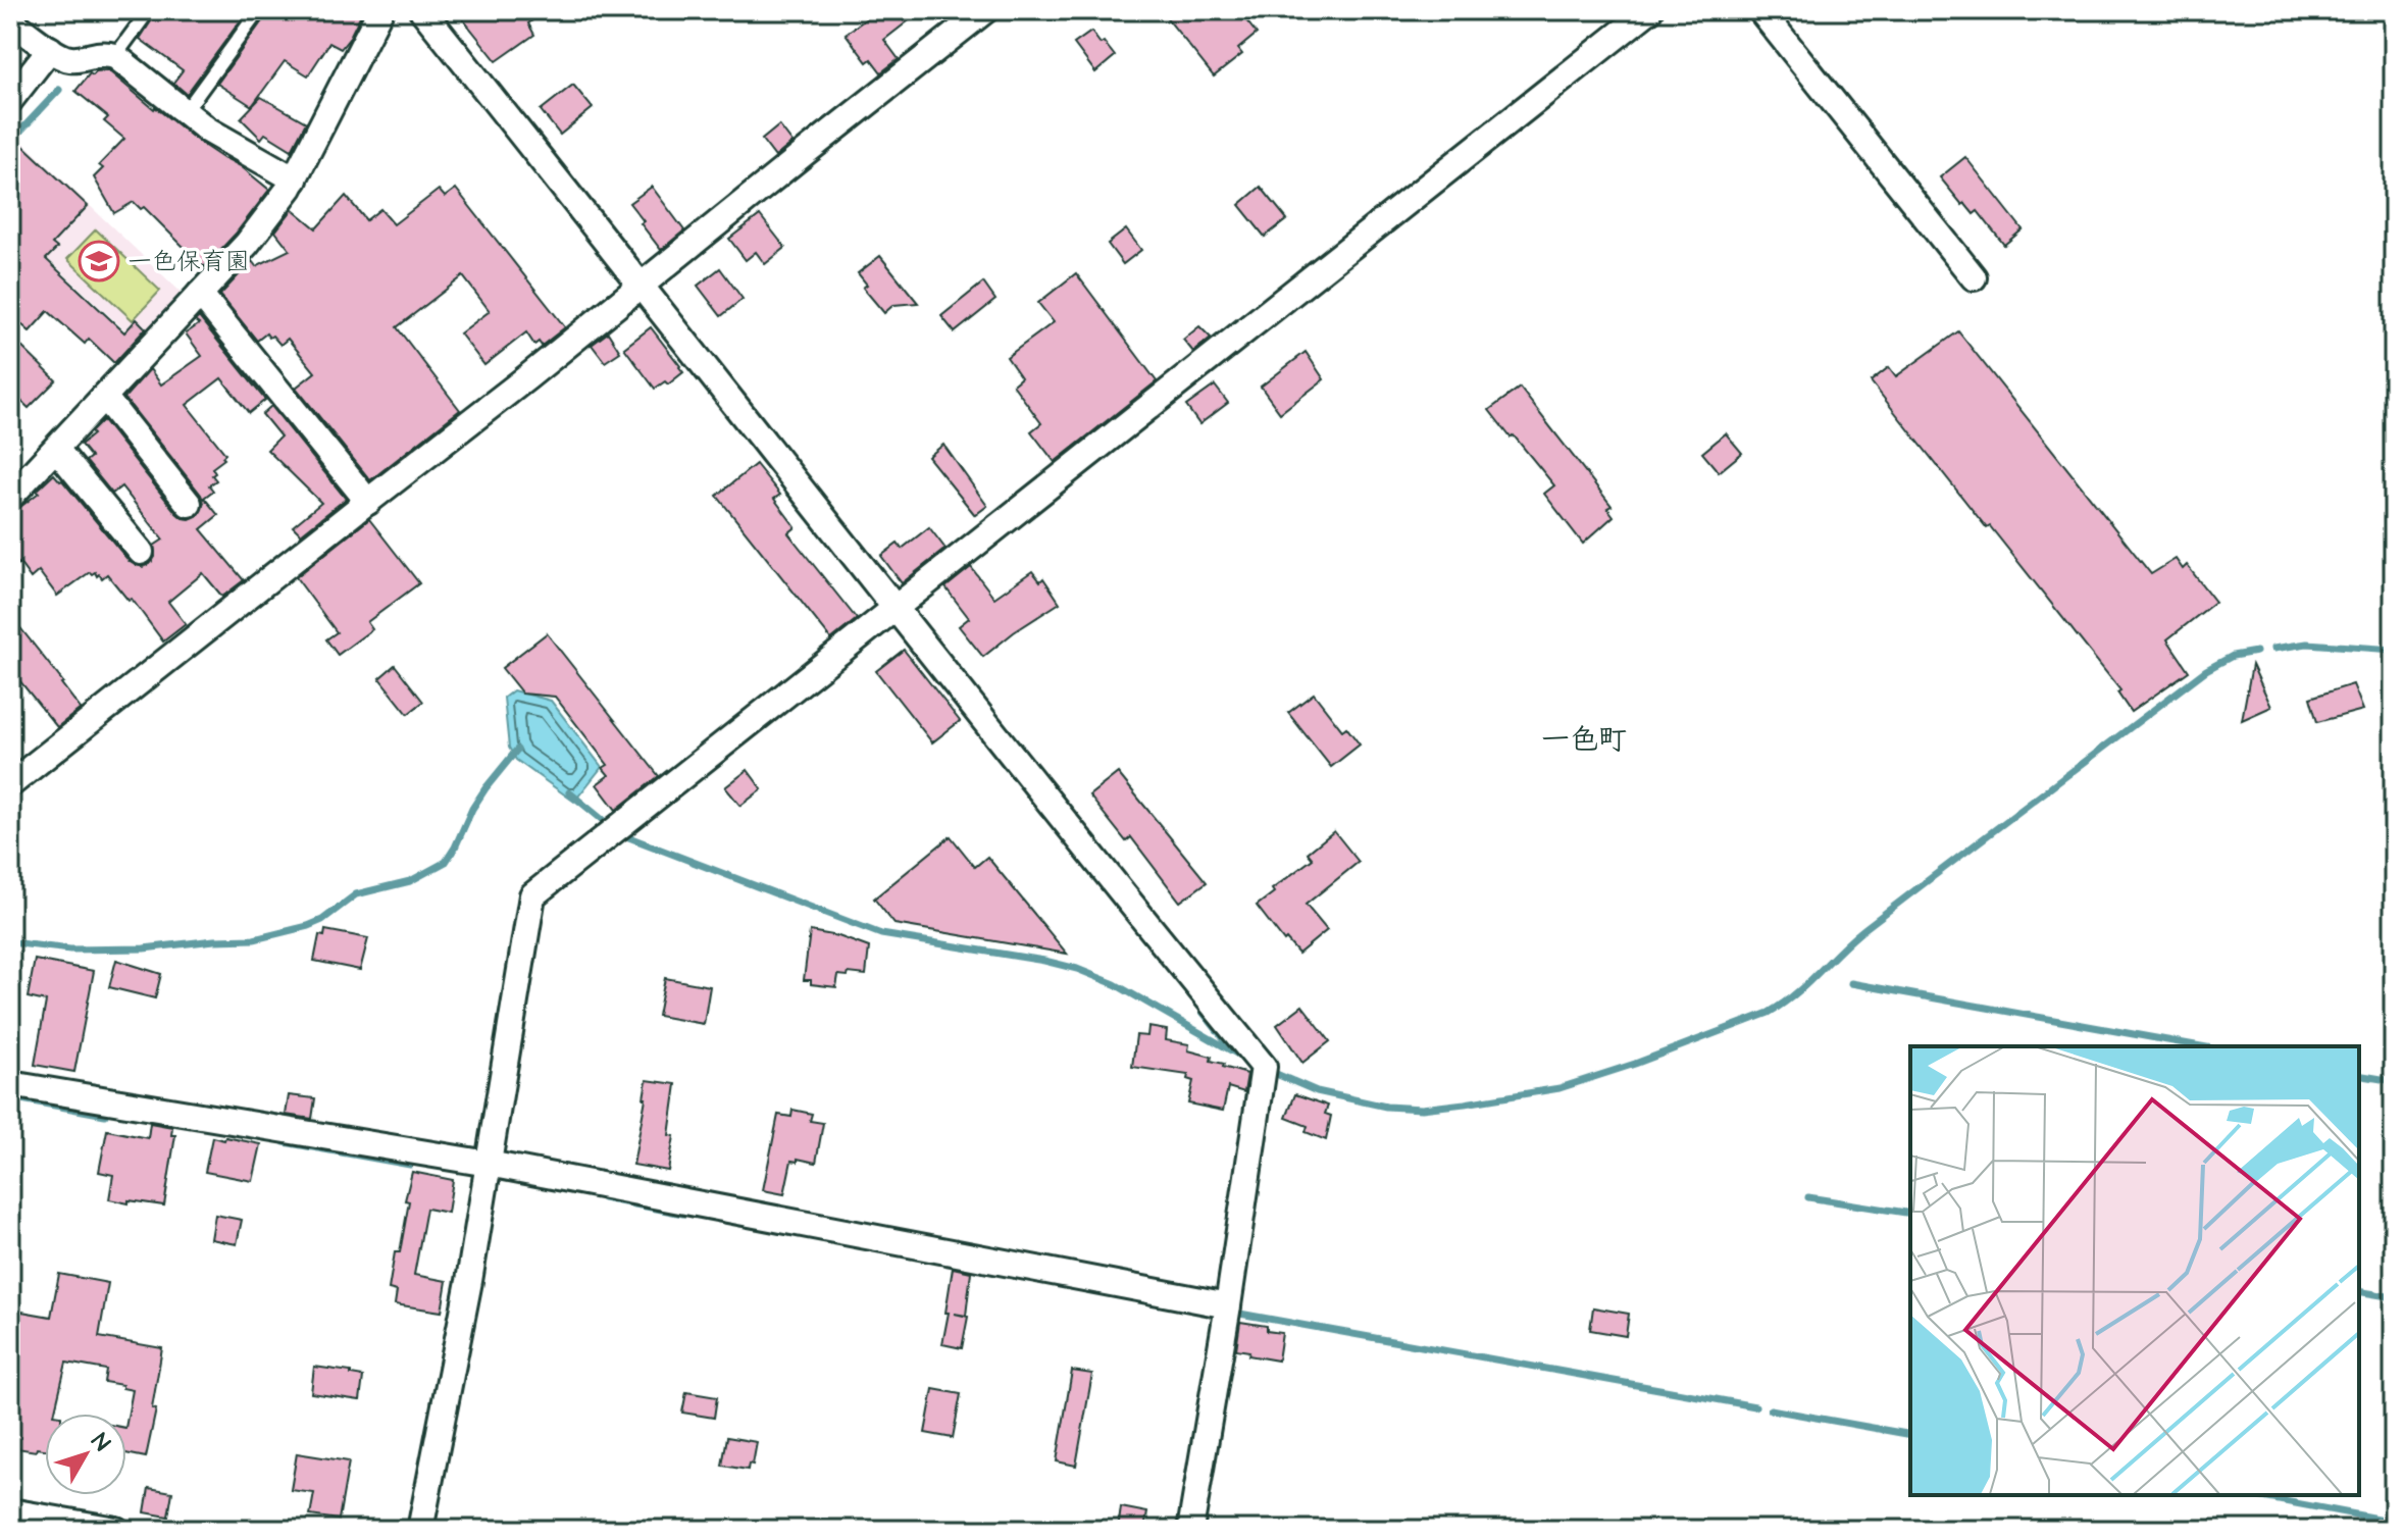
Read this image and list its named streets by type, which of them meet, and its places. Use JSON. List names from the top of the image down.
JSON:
{
  "districts": ["一色町"],
  "places": {
    "school or university": ["一色保育園"]
  },
  "north": "top right"
}
